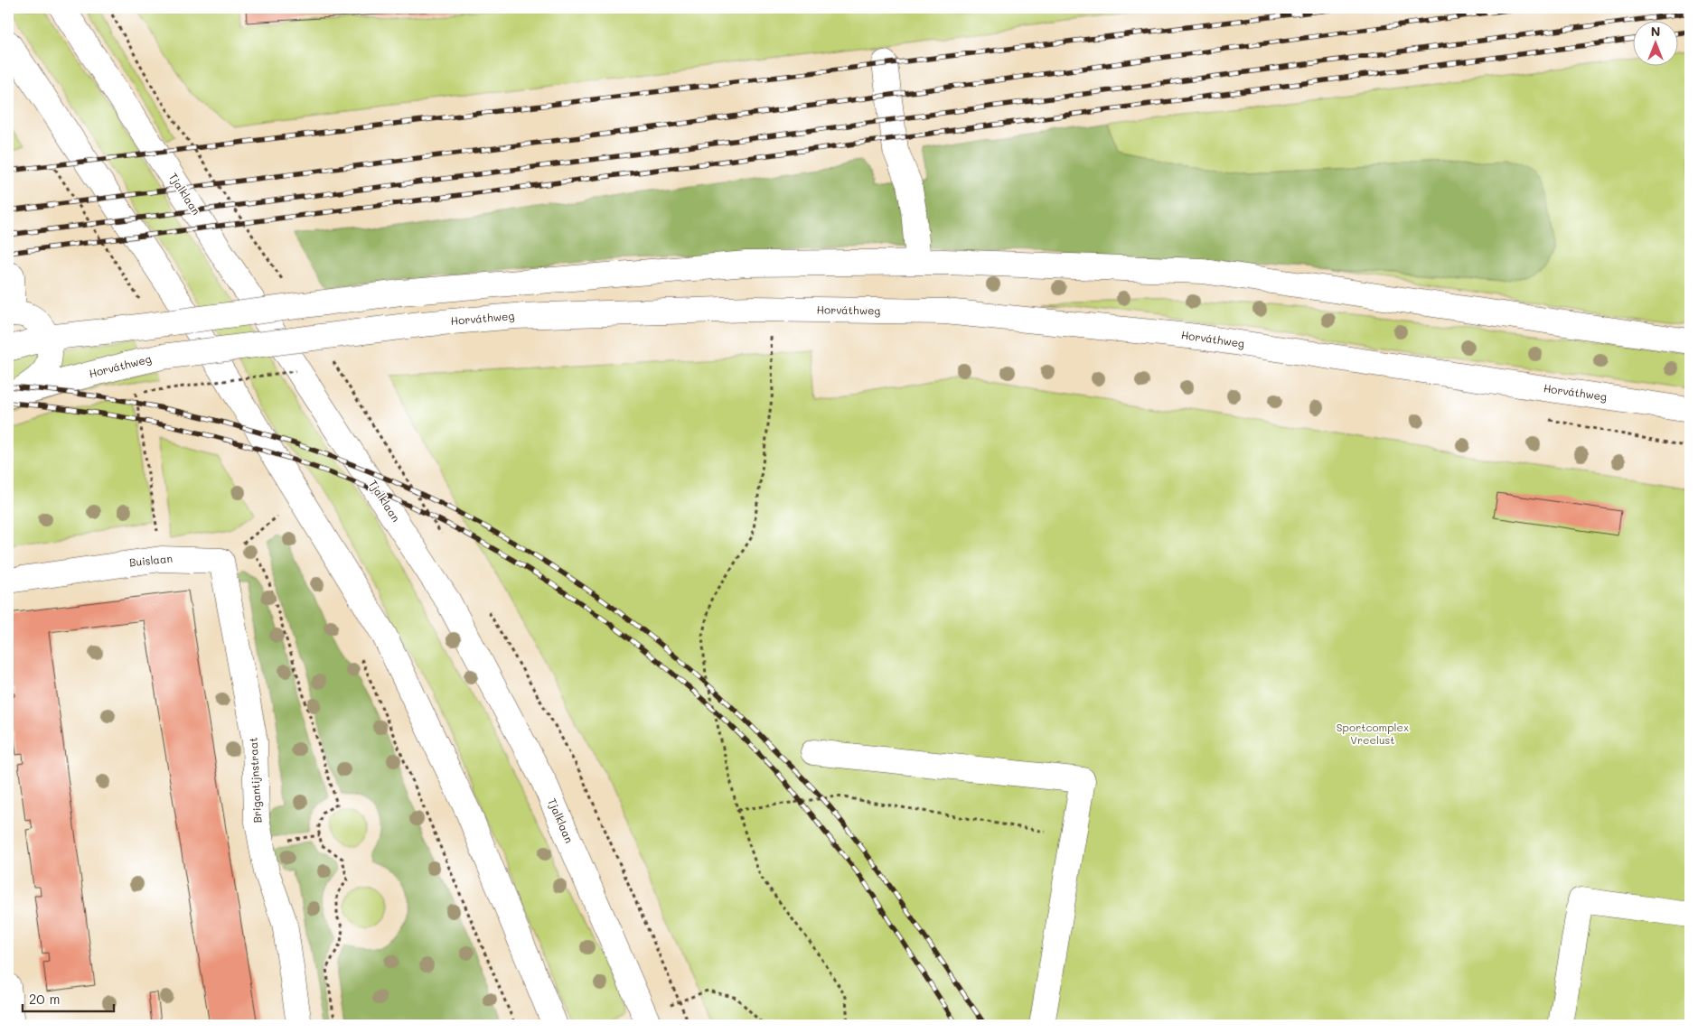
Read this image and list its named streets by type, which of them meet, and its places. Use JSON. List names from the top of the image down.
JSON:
{
  "streets": {
    "main road": [
      "Tjalklaan",
      "Horváthweg",
      "Buislaan",
      "Brigantijnstraat"
    ]
  },
  "crossings": [
    ["Buislaan", "Brigantijnstraat"]
  ],
  "parks": ["Sportcomplex Vreelust"],
  "scale_bar": "20 m",
  "north": "top"
}
